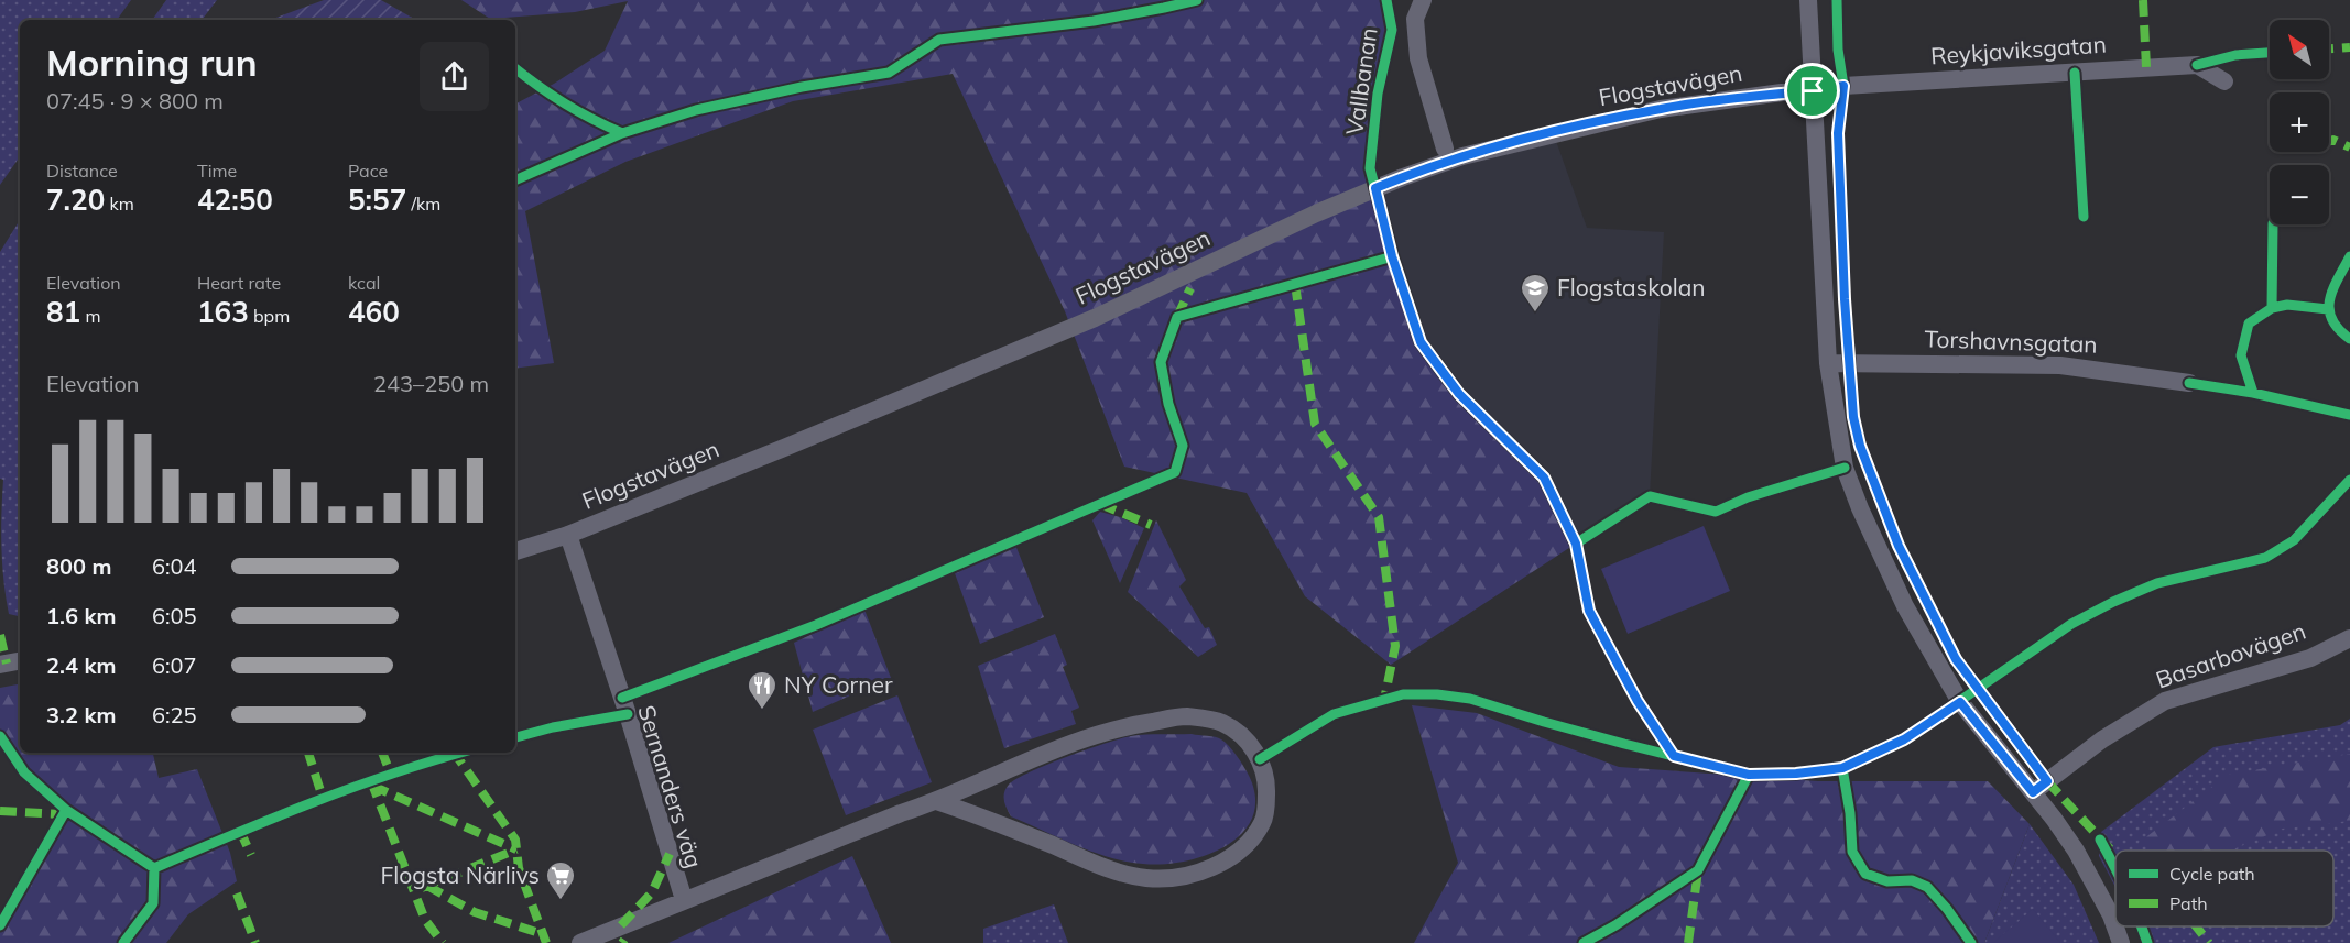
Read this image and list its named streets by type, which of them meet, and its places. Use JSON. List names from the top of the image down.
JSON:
{
  "streets": {
    "street": [
      "Reykjaviksgatan",
      "Flogstavägen",
      "Torshavnsgatan",
      "Basarbovägen",
      "Sernanders väg"
    ],
    "cycle path": ["Vallbanan"]
  },
  "crossings": [
    ["Reykjaviksgatan", "Flogstavägen"],
    ["Flogstavägen", "Sernanders väg"]
  ],
  "places": {
    "school or university": ["Flogstaskolan"],
    "restaurant": ["NY Corner"],
    "supermarket": ["Flogsta Närlivs"]
  },
  "legend": ["Cycle path", "Path"],
  "north": "top left",
  "page": {
    "map_buttons": ["+", "−"],
    "heading": ["Morning run", "07:45 · 9 × 800 m"],
    "stats": [
      ["Distance", "7.20 km"],
      ["Time", "42:50"],
      ["Pace", "5:57 /km"],
      ["Elevation", "81 m"],
      ["Heart rate", "163 bpm"],
      ["kcal", "460"]
    ],
    "chart": ["Elevation", "243–250 m"],
    "list": [
      {
        "name": "800 m",
        "note": "6:04"
      },
      {
        "name": "1.6 km",
        "note": "6:05"
      },
      {
        "name": "2.4 km",
        "note": "6:07"
      },
      {
        "name": "3.2 km",
        "note": "6:25"
      }
    ]
  }
}
